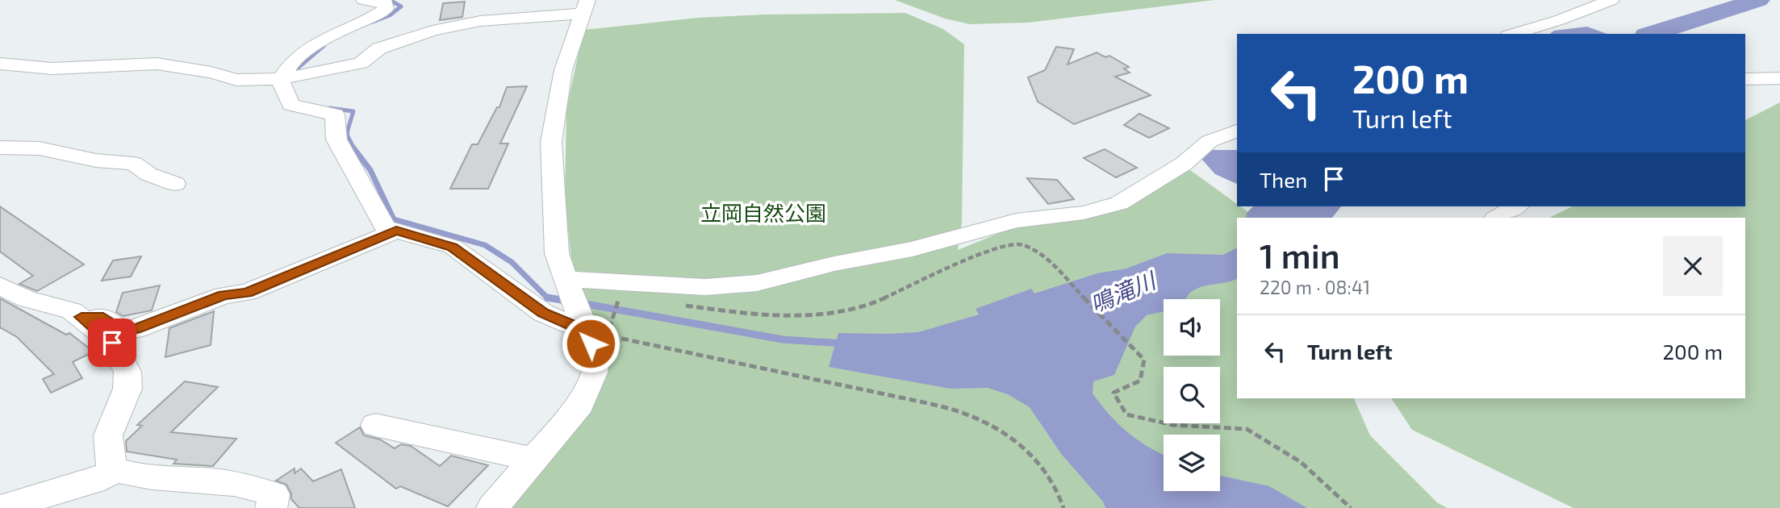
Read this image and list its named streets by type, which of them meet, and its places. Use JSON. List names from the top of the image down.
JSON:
{
  "water": ["鳴滝川"],
  "parks": ["立岡自然公園"],
  "page": {
    "turn": ["200 m", "Turn left"],
    "then": "Then",
    "heading": ["1 min", "220 m · 08:41"],
    "list": [
      {
        "name": "Turn left",
        "value": "200 m"
      }
    ]
  }
}
